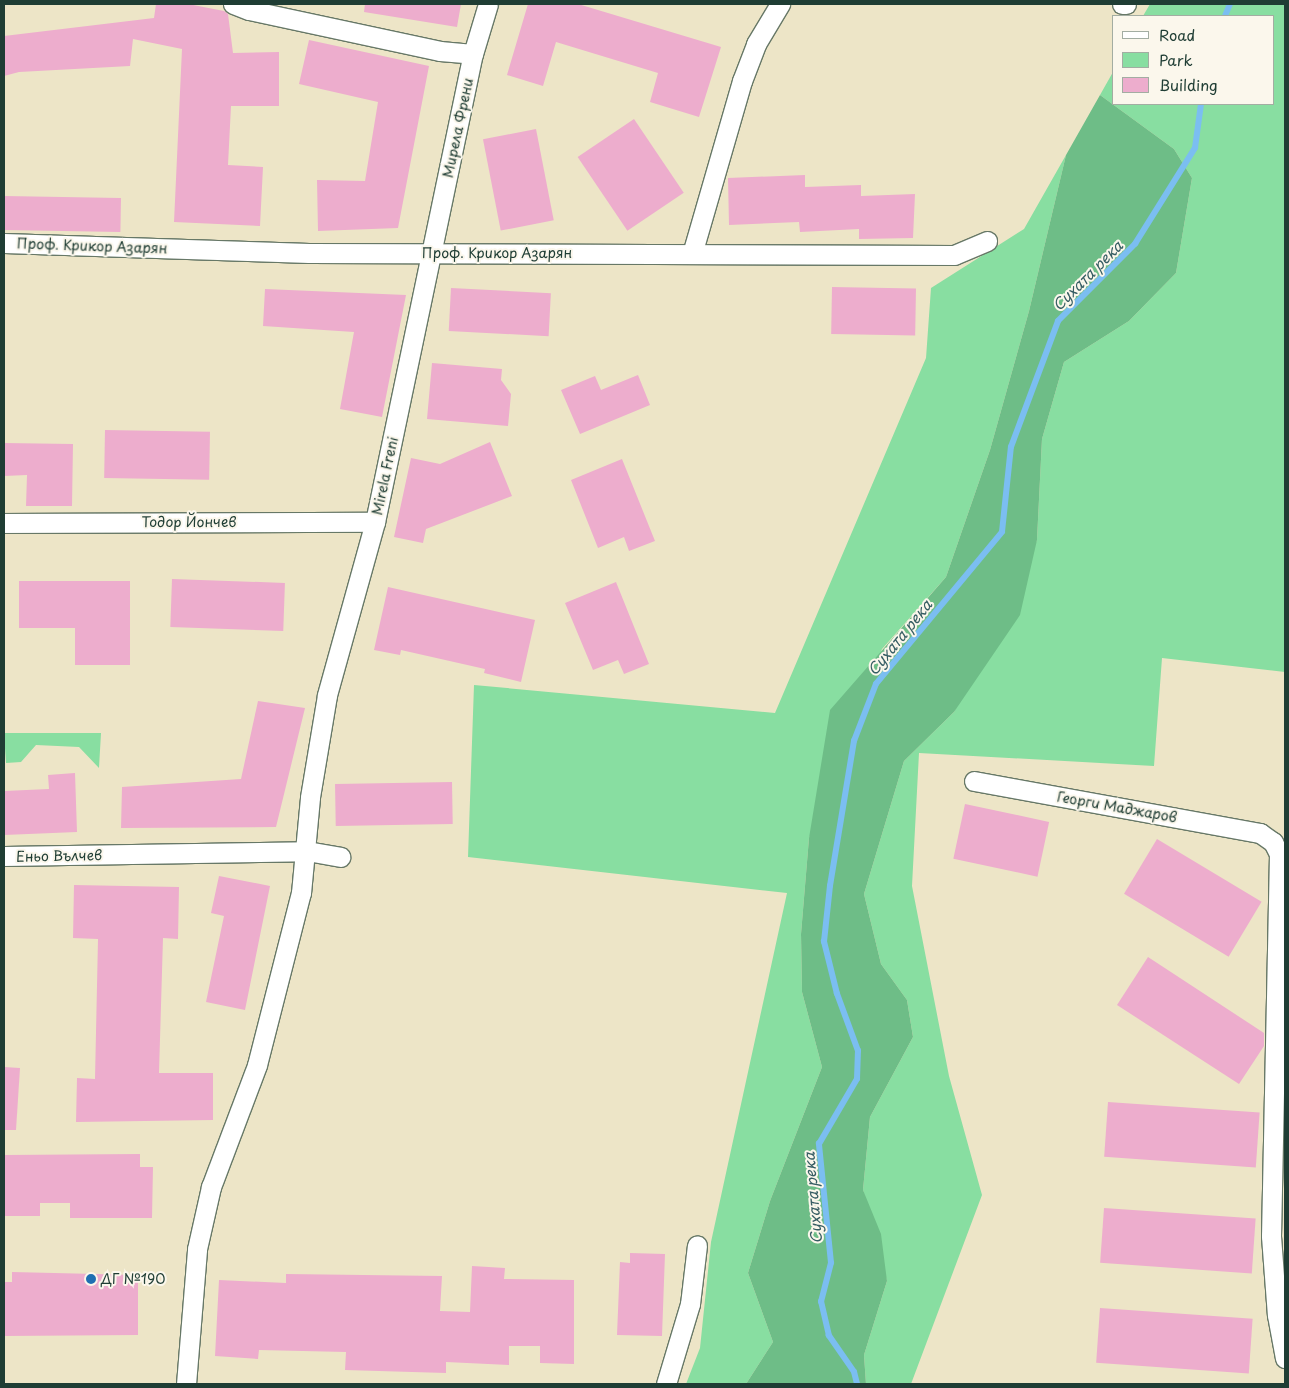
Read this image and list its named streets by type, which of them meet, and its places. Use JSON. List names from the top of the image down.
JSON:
{
  "streets": {
    "street": [
      "Мирела Френи",
      "Проф. Крикор Азарян",
      "Mirela Freni",
      "Тодор Йончев",
      "Георги Маджаров",
      "Еньо Вълчев"
    ]
  },
  "crossings": [
    ["Мирела Френи", "Проф. Крикор Азарян"],
    ["Мирела Френи", "Mirela Freni"],
    ["Проф. Крикор Азарян", "Mirela Freni"],
    ["Mirela Freni", "Тодор Йончев"],
    ["Mirela Freni", "Еньо Вълчев"]
  ],
  "water": ["Сухата река"],
  "places": ["ДГ №190"],
  "legend": ["Road", "Park", "Building"]
}
